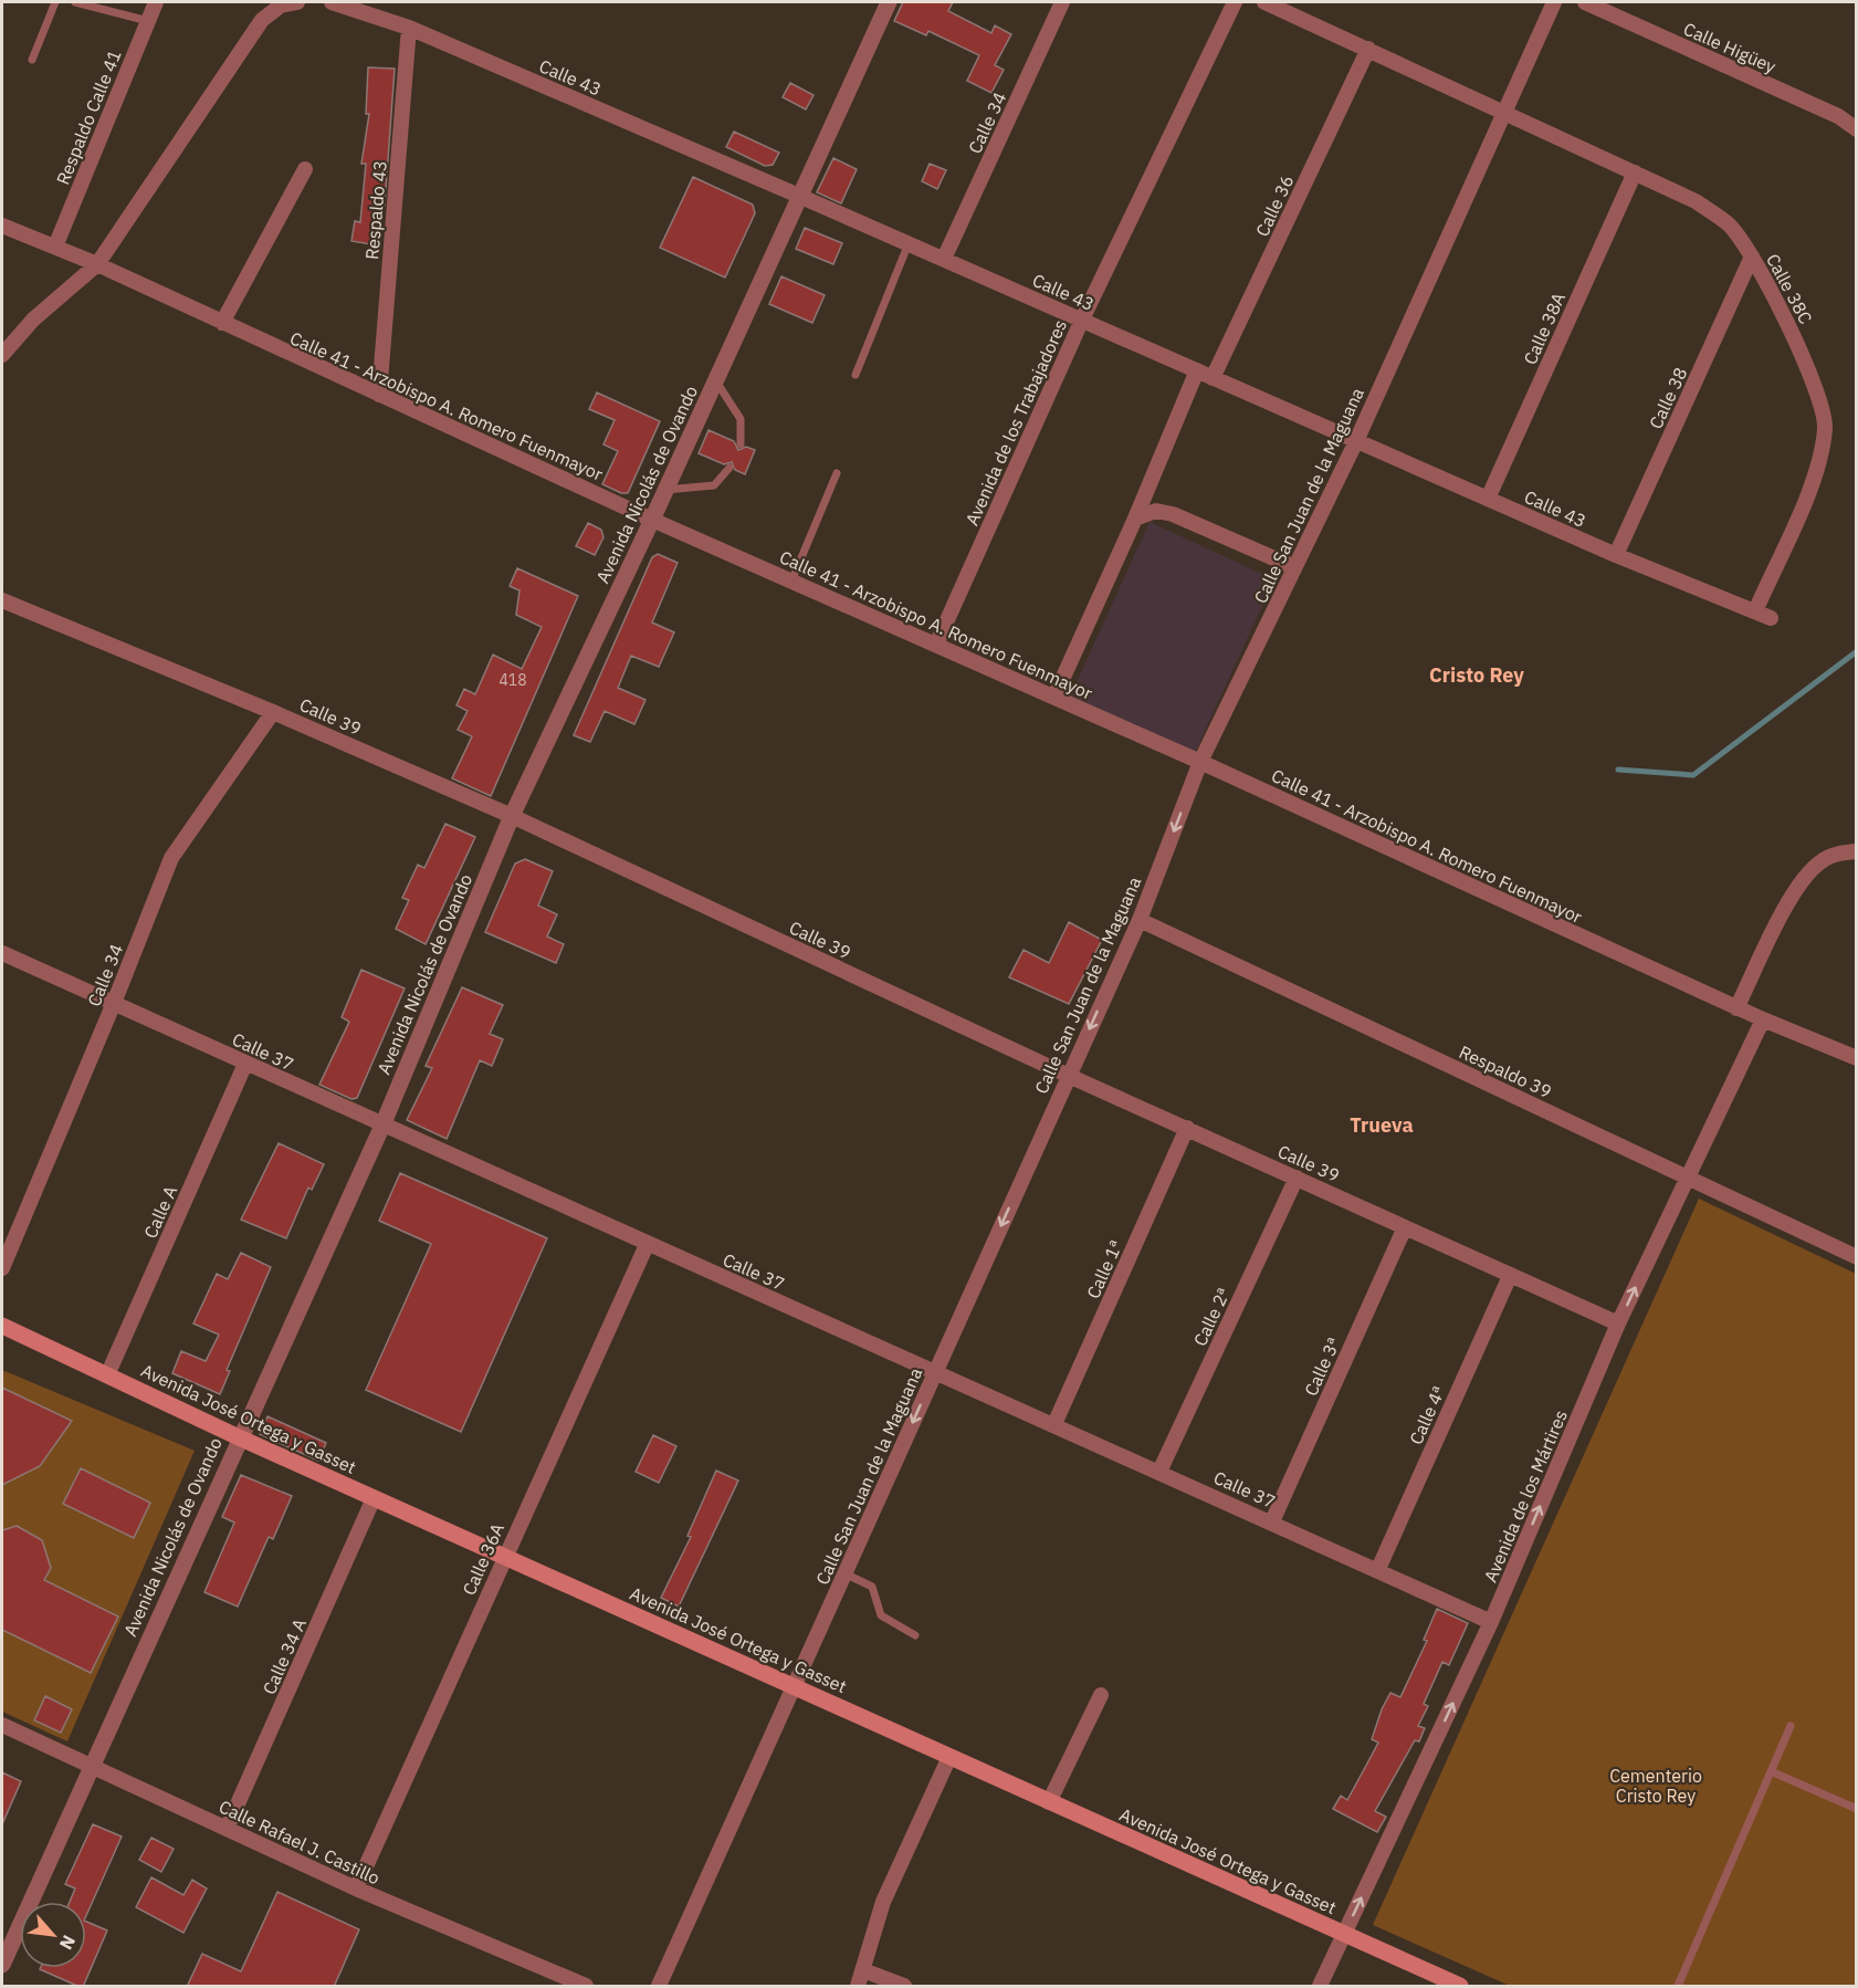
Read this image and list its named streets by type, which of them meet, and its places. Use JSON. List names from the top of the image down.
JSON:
{
  "streets": {
    "main road": ["Avenida José Ortega y Gasset"],
    "street": [
      "Calle Higüey",
      "Calle 43",
      "Respaldo Calle 41",
      "Calle 34",
      "Calle 36",
      "Respaldo 43",
      "Calle 38C",
      "Calle 38A",
      "Calle 38",
      "Calle 41 - Arzobispo A. Romero Fuenmayor",
      "Avenida de los Trabajadores",
      "Avenida Nicolás de Ovando",
      "Calle San Juan de la Maguana",
      "Calle 39",
      "Calle 37",
      "Respaldo 39",
      "Calle A",
      "Calle 1ª",
      "Calle 2ª",
      "Calle 3ª",
      "Calle 4ª",
      "Avenida de los Mártires",
      "Calle 36A",
      "Calle 34 A",
      "Calle Rafael J. Castillo"
    ]
  },
  "crossings": [
    ["Calle 43", "Calle 34"],
    ["Calle 43", "Calle 36"],
    ["Calle 43", "Respaldo 43"],
    ["Calle 43", "Calle 38C"],
    ["Calle 43", "Calle 38A"],
    ["Calle 43", "Calle 38"],
    ["Calle 43", "Avenida de los Trabajadores"],
    ["Calle 43", "Avenida Nicolás de Ovando"],
    ["Calle 43", "Calle San Juan de la Maguana"],
    ["Respaldo Calle 41", "Calle 41 - Arzobispo A. Romero Fuenmayor"],
    ["Calle 34", "Calle 39"],
    ["Calle 34", "Calle 37"],
    ["Calle 36", "Calle 38C"],
    ["Respaldo 43", "Calle 41 - Arzobispo A. Romero Fuenmayor"],
    ["Calle 38C", "Calle 38A"],
    ["Calle 38C", "Calle 38"],
    ["Calle 38C", "Calle San Juan de la Maguana"],
    ["Calle 41 - Arzobispo A. Romero Fuenmayor", "Avenida de los Trabajadores"],
    ["Calle 41 - Arzobispo A. Romero Fuenmayor", "Avenida Nicolás de Ovando"],
    ["Calle 41 - Arzobispo A. Romero Fuenmayor", "Calle San Juan de la Maguana"],
    ["Calle 41 - Arzobispo A. Romero Fuenmayor", "Avenida de los Mártires"],
    ["Avenida Nicolás de Ovando", "Calle 39"],
    ["Avenida Nicolás de Ovando", "Calle 37"],
    ["Avenida Nicolás de Ovando", "Avenida José Ortega y Gasset"],
    ["Avenida Nicolás de Ovando", "Calle Rafael J. Castillo"],
    ["Calle San Juan de la Maguana", "Calle 39"],
    ["Calle San Juan de la Maguana", "Calle 37"],
    ["Calle San Juan de la Maguana", "Respaldo 39"],
    ["Calle San Juan de la Maguana", "Avenida José Ortega y Gasset"],
    ["Calle 39", "Calle 1ª"],
    ["Calle 39", "Calle 2ª"],
    ["Calle 39", "Calle 3ª"],
    ["Calle 39", "Calle 4ª"],
    ["Calle 39", "Avenida de los Mártires"],
    ["Calle 37", "Calle A"],
    ["Calle 37", "Calle 1ª"],
    ["Calle 37", "Calle 2ª"],
    ["Calle 37", "Calle 3ª"],
    ["Calle 37", "Calle 4ª"],
    ["Calle 37", "Avenida de los Mártires"],
    ["Calle 37", "Calle 36A"],
    ["Respaldo 39", "Avenida de los Mártires"],
    ["Calle A", "Avenida José Ortega y Gasset"],
    ["Avenida José Ortega y Gasset", "Avenida de los Mártires"],
    ["Avenida José Ortega y Gasset", "Calle 36A"],
    ["Avenida José Ortega y Gasset", "Calle 34 A"],
    ["Calle 36A", "Calle Rafael J. Castillo"],
    ["Calle 34 A", "Calle Rafael J. Castillo"]
  ],
  "one_way": ["Calle San Juan de la Maguana", "Avenida de los Mártires"],
  "districts": ["Cristo Rey", "Trueva"],
  "parks": ["Cementerio Cristo Rey"],
  "house_numbers": ["418"],
  "north": "bottom right"
}
